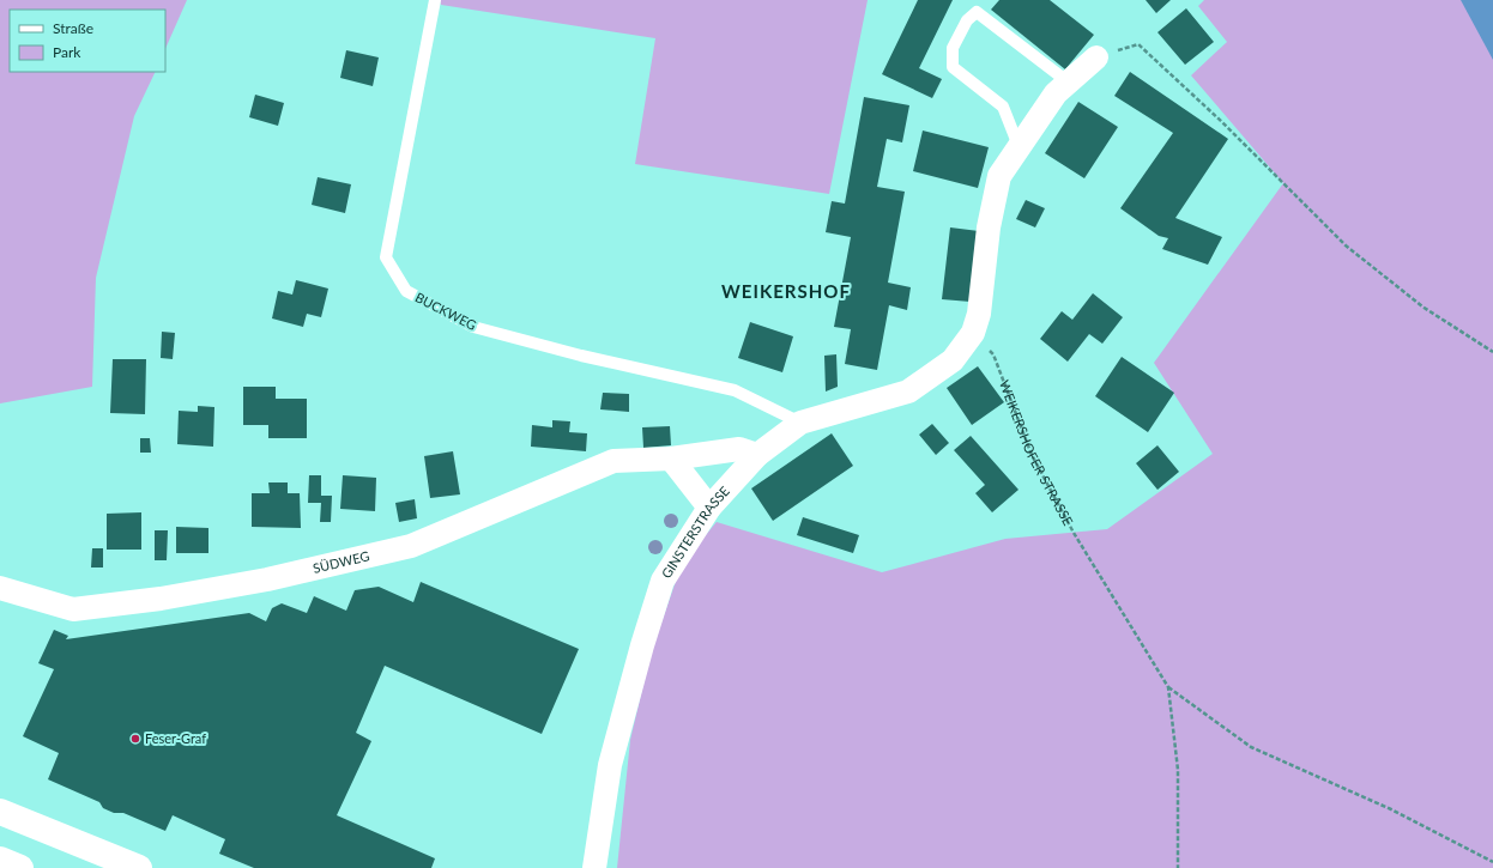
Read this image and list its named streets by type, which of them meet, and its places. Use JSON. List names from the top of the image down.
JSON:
{
  "streets": {
    "street": ["GINSTERSTRASSE", "SÜDWEG"],
    "lane": ["BUCKWEG"],
    "path": ["WEIKERSHOFER STRASSE"]
  },
  "crossings": [
    ["BUCKWEG", "GINSTERSTRASSE"],
    ["WEIKERSHOFER STRASSE", "GINSTERSTRASSE"],
    ["GINSTERSTRASSE", "SÜDWEG"]
  ],
  "districts": ["WEIKERSHOF"],
  "places": ["Feser-Graf"],
  "legend": ["Straße", "Park"]
}
